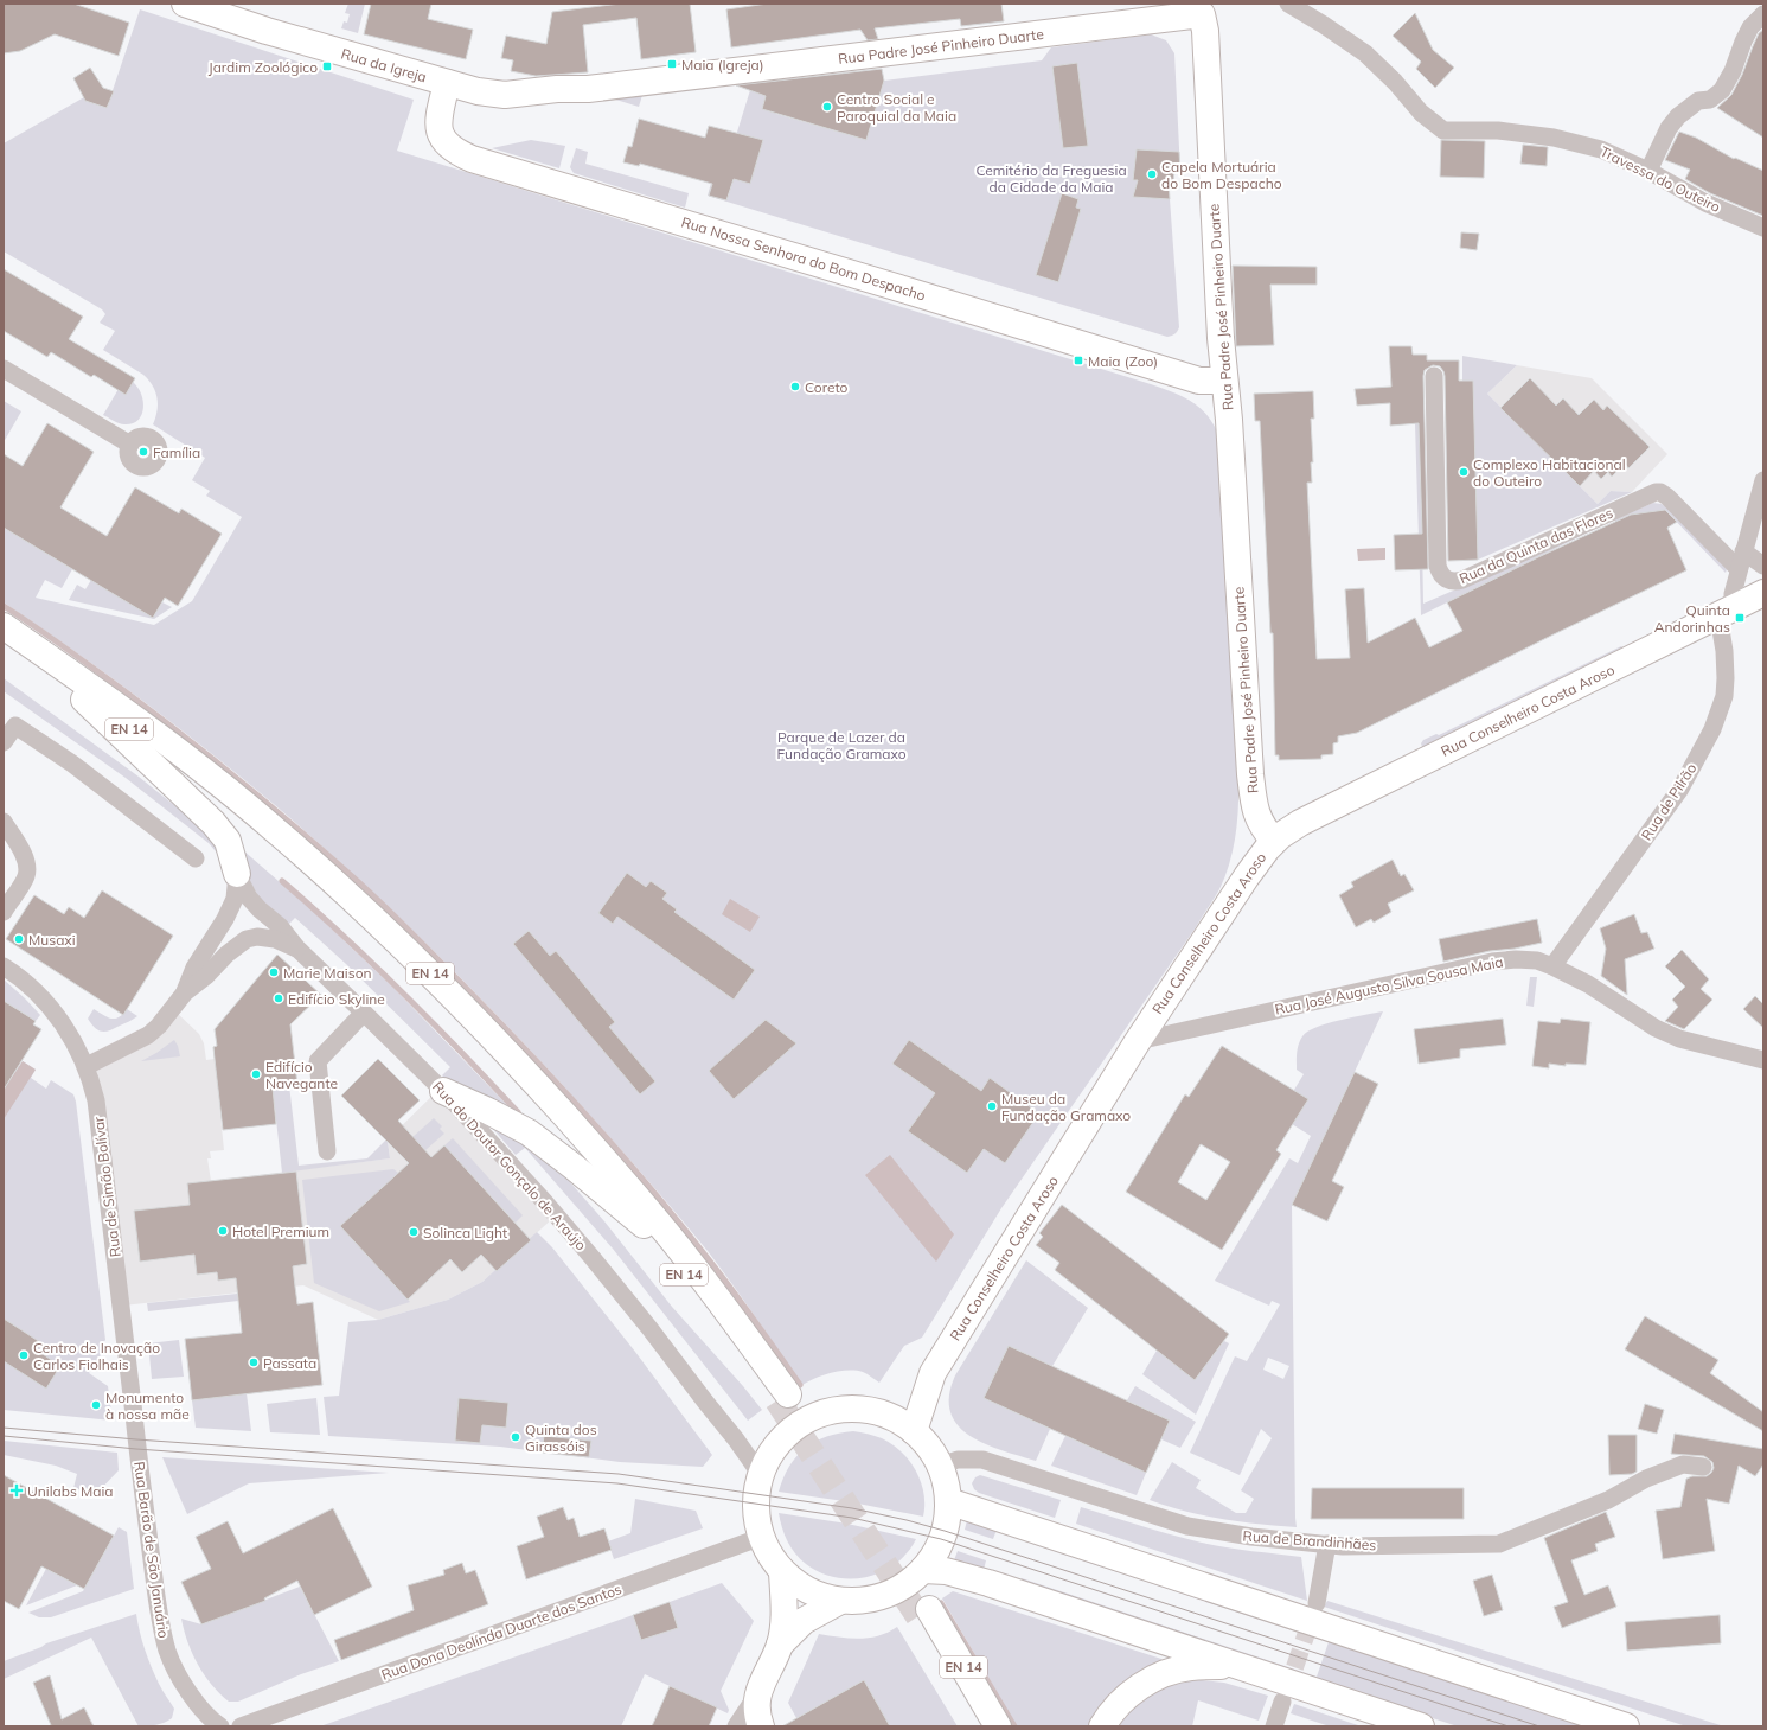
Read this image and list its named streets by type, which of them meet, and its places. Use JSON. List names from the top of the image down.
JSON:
{
  "streets": {
    "main road": [
      "Rua Padre José Pinheiro Duarte",
      "Rua da Igreja",
      "Rua Nossa Senhora do Bom Despacho",
      "Rua Conselheiro Costa Aroso",
      "EN 14"
    ],
    "street": [
      "Travessa do Outeiro",
      "Rua da Quinta das Flores",
      "Rua de Pilrão",
      "Rua José Augusto Silva Sousa Maia",
      "Rua do Doutor Gonçalo de Araújo",
      "Rua de Simão Bolívar",
      "Rua de Brandinhães",
      "Rua Barão de São Januário",
      "Rua Dona Deolínda Duarte dos Santos"
    ]
  },
  "crossings": [
    ["Rua Padre José Pinheiro Duarte", "Rua da Igreja"],
    ["Rua Padre José Pinheiro Duarte", "Rua Nossa Senhora do Bom Despacho"],
    ["Rua Padre José Pinheiro Duarte", "Rua Conselheiro Costa Aroso"],
    ["Rua da Igreja", "Rua Nossa Senhora do Bom Despacho"],
    ["Rua da Quinta das Flores", "Rua de Pilrão"],
    ["Rua Conselheiro Costa Aroso", "Rua de Pilrão"],
    ["Rua Conselheiro Costa Aroso", "Rua José Augusto Silva Sousa Maia"],
    ["Rua de Pilrão", "Rua José Augusto Silva Sousa Maia"],
    ["Rua de Simão Bolívar", "Rua Barão de São Januário"]
  ],
  "parks": ["Cemitério da Freguesia da Cidade da Maia", "Parque de Lazer da Fundação Gramaxo"],
  "places": {
    "transit": [
      "Maia (Igreja)",
      "Jardim Zoológico",
      "Maia (Zoo)",
      "Quinta Andorinhas"
    ],
    "other": [
      "Centro Social e Paroquial da Maia",
      "Capela Mortuária do Bom Despacho",
      "Coreto",
      "Família",
      "Complexo Habitacional do Outeiro",
      "Musaxi",
      "Marie Maison",
      "Edifício Skyline",
      "Edifício Navegante",
      "Museu da Fundação Gramaxo",
      "Hotel Premium",
      "Solinca Light",
      "Centro de Inovação Carlos Fiolhais",
      "Passata",
      "Monumento à nossa mãe",
      "Quinta dos Girassóis"
    ],
    "health": ["Unilabs Maia"]
  }
}
